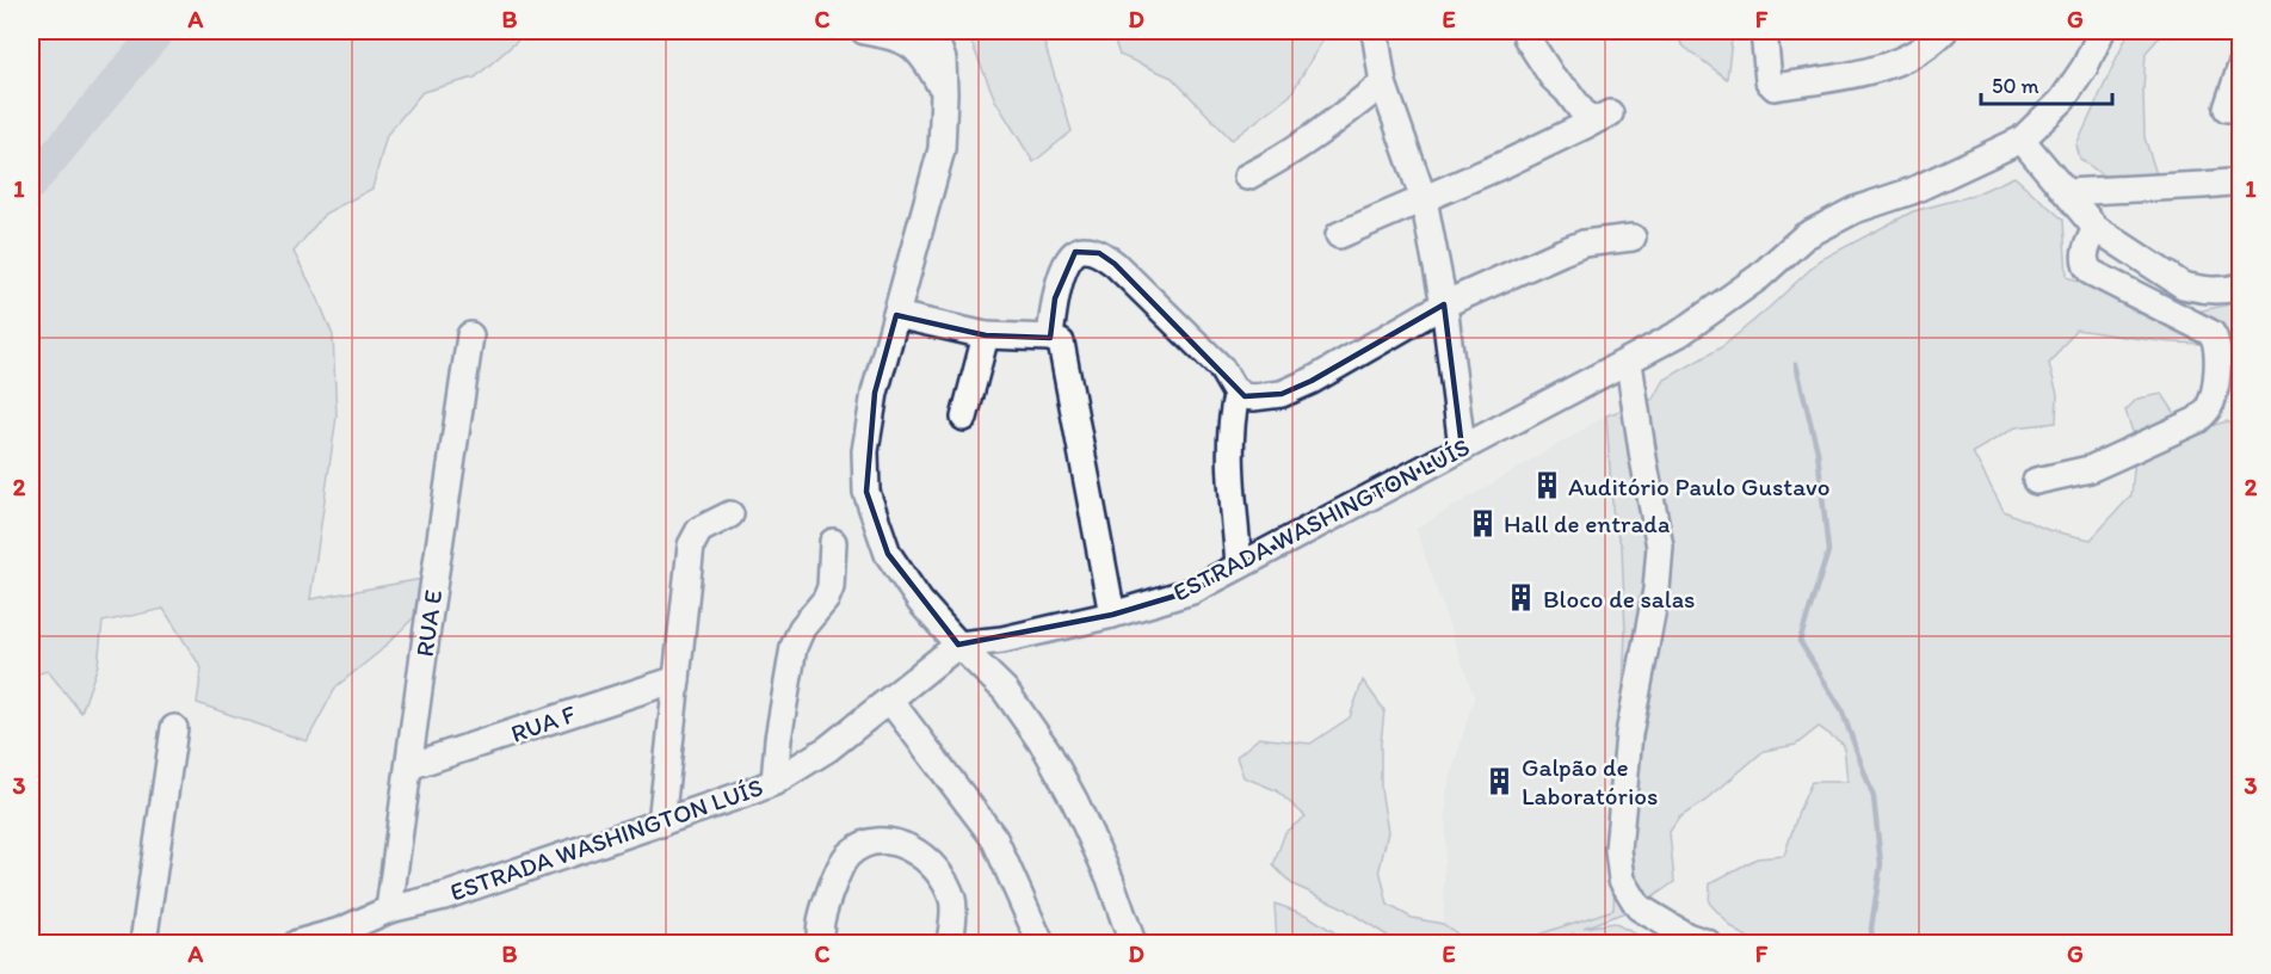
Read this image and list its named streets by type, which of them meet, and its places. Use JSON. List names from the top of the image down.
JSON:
{
  "streets": {
    "street": ["ESTRADA WASHINGTON LUÍS", "RUA E", "RUA F"]
  },
  "crossings": [
    ["ESTRADA WASHINGTON LUÍS", "RUA E"],
    ["RUA E", "RUA F"]
  ],
  "places": {
    "building": [
      "Auditório Paulo Gustavo",
      "Hall de entrada",
      "Bloco de salas",
      "Galpão de Laboratórios"
    ]
  },
  "scale_bar": "50 m",
  "grid": {
    "columns": [
      "A",
      "B",
      "C",
      "D",
      "E",
      "F",
      "G"
    ],
    "rows": ["1", "2", "3"]
  }
}
